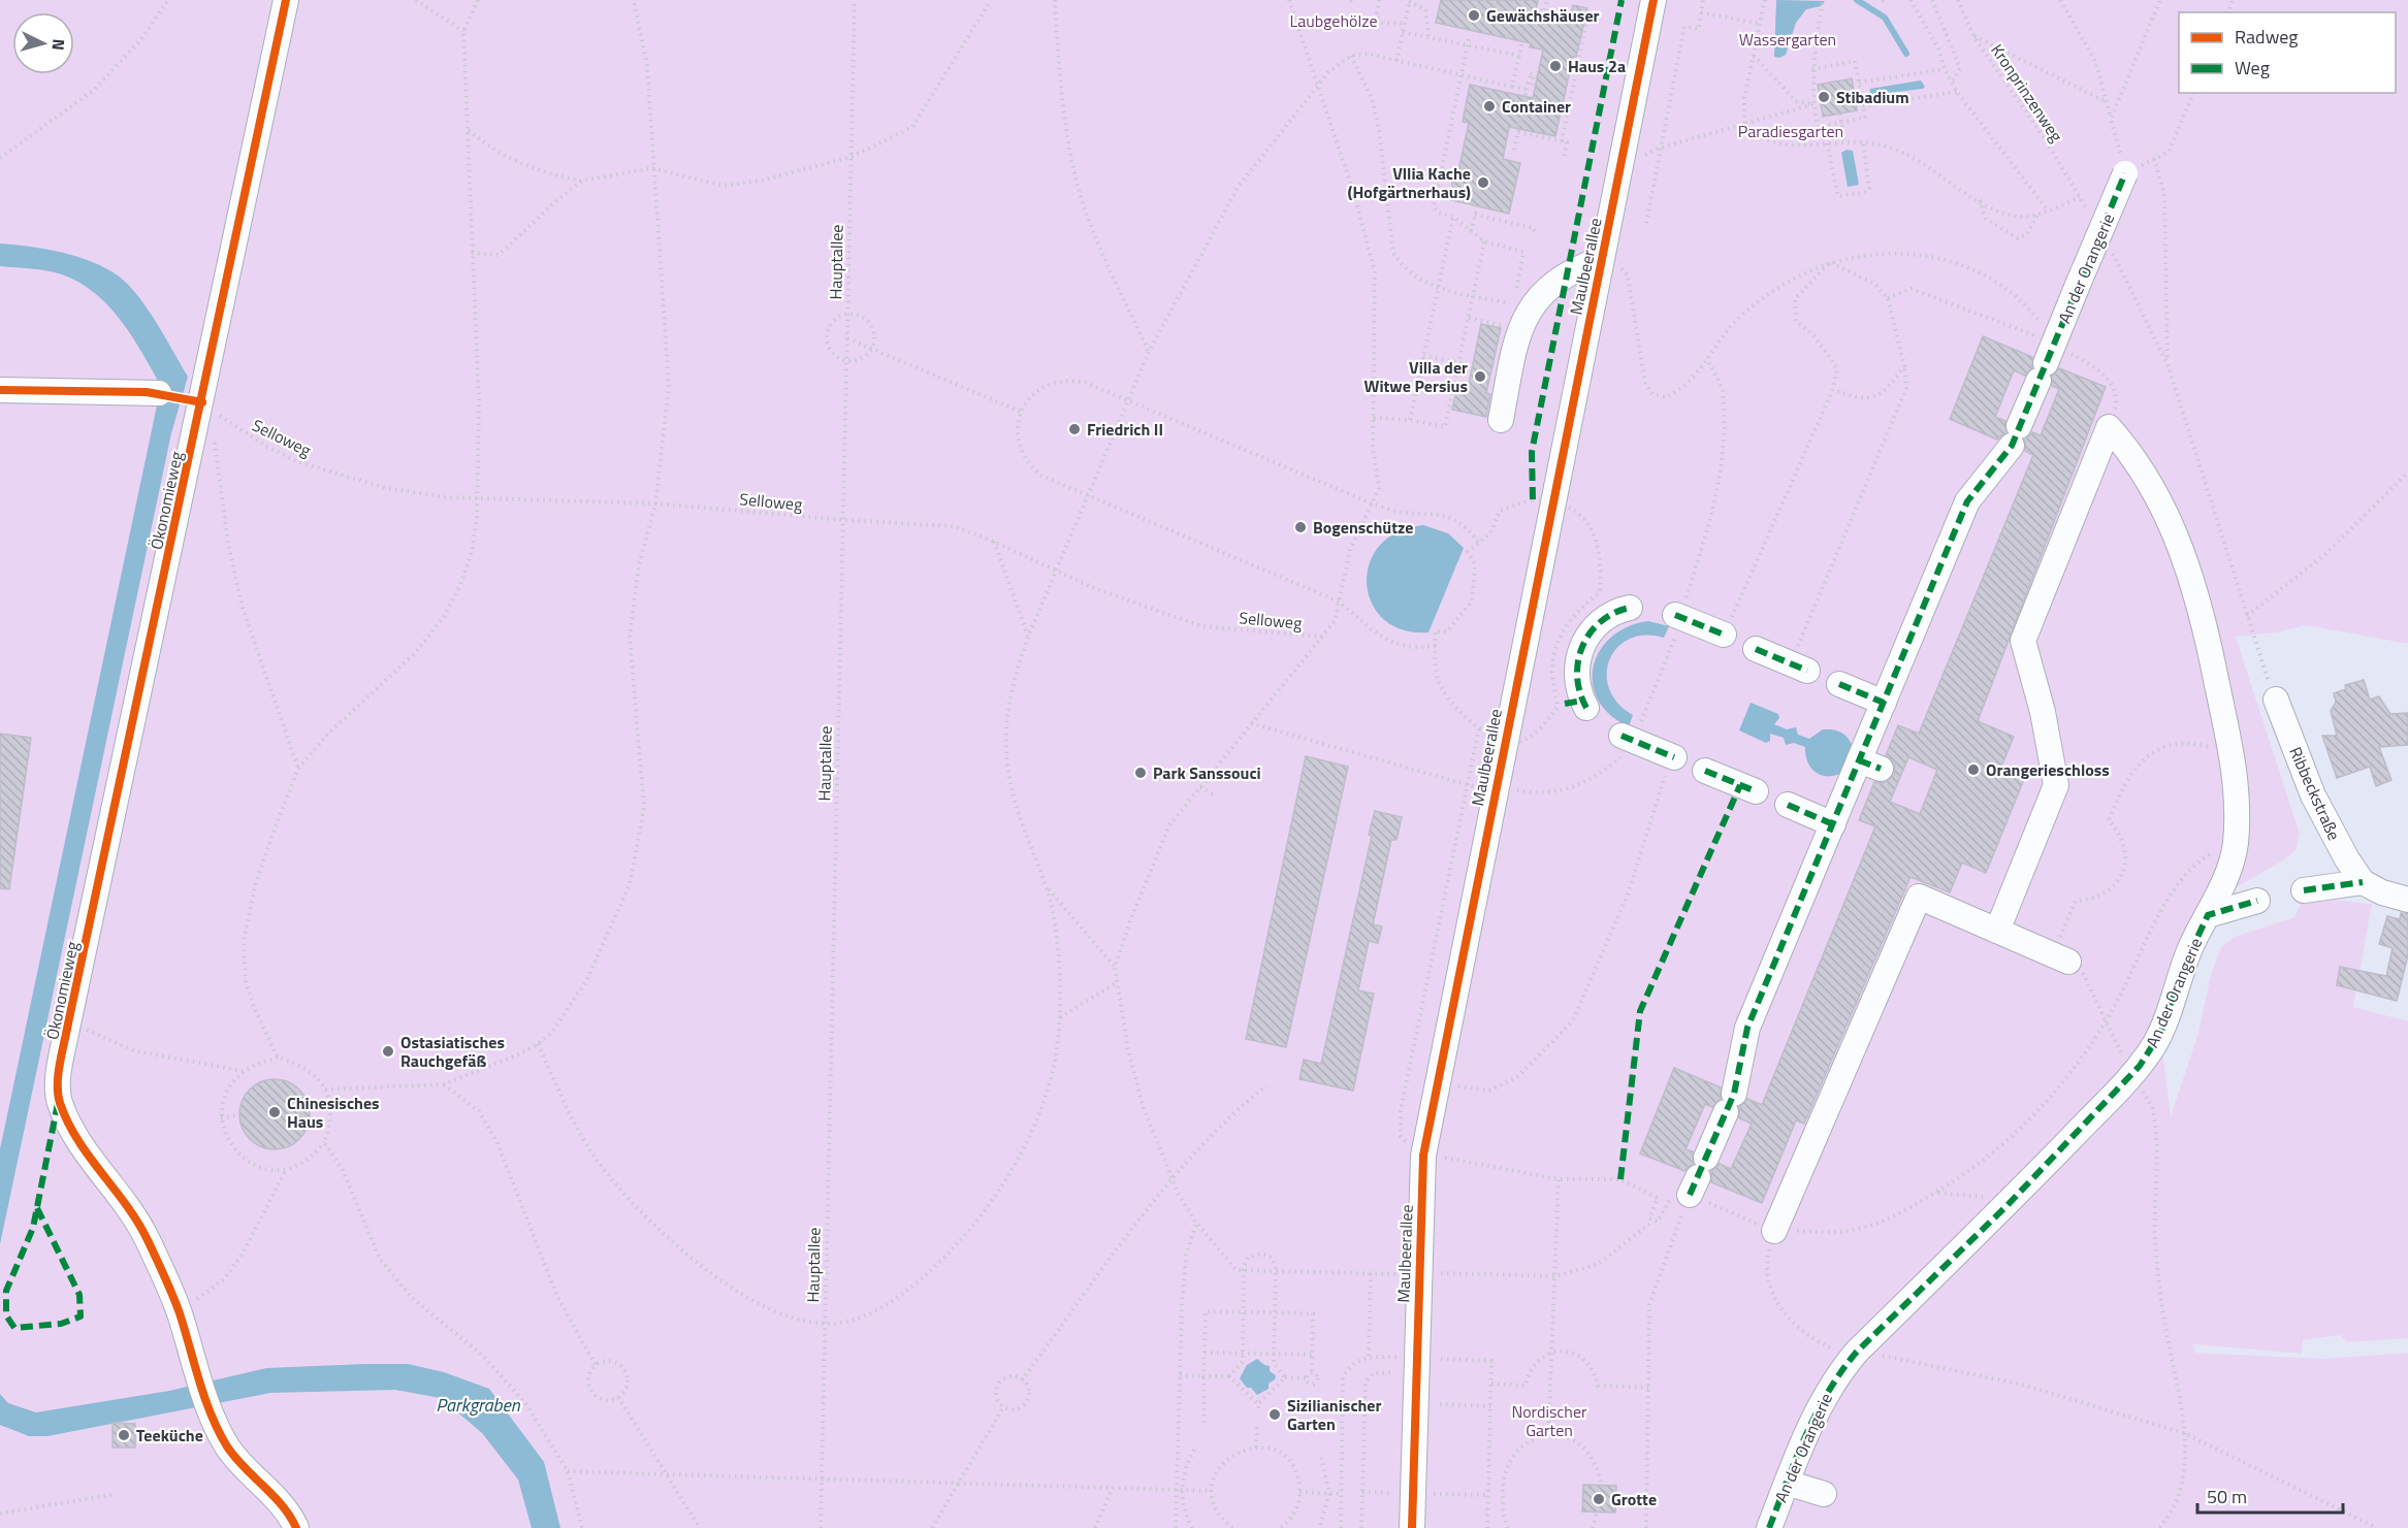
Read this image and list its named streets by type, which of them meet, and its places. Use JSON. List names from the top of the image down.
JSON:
{
  "streets": {
    "street": [
      "Maulbeerallee",
      "An der Orangerie",
      "Ökonomieweg",
      "Ribbeckstraße"
    ],
    "path": ["Kronprinzenweg", "Hauptallee", "Selloweg"]
  },
  "crossings": [
    ["Hauptallee", "Selloweg"],
    ["Selloweg", "Ökonomieweg"]
  ],
  "water": ["Parkgraben"],
  "parks": [
    "Laubgehölze",
    "Wassergarten",
    "Paradiesgarten",
    "Nordischer Garten"
  ],
  "places": [
    "Gewächshäuser",
    "Haus 2a",
    "Stibadium",
    "Container",
    "Vllia Kache (Hofgärtnerhaus)",
    "Villa der Witwe Persius",
    "Friedrich II",
    "Bogenschütze",
    "Orangerieschloss",
    "Park Sanssouci",
    "Ostasiatisches Rauchgefäß",
    "Chinesisches Haus",
    "Sizilianischer Garten",
    "Teeküche",
    "Grotte"
  ],
  "legend": ["Radweg", "Weg"],
  "scale_bar": "50 m",
  "north": "right"
}
